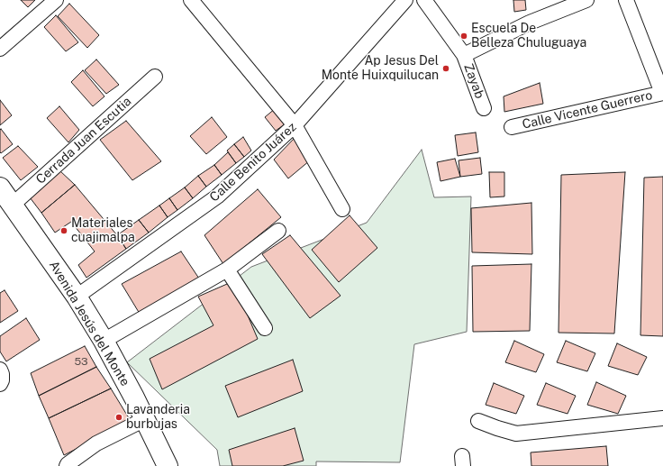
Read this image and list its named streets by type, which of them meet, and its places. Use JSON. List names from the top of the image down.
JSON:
{
  "streets": {
    "main road": ["Avenida Jesús del Monte"],
    "street": [
      "Zayab",
      "Calle Vicente Guerrero",
      "Cerrada Juan Escutia",
      "Calle Benito Juárez"
    ]
  },
  "crossings": [
    ["Cerrada Juan Escutia", "Avenida Jesús del Monte"],
    ["Calle Benito Juárez", "Avenida Jesús del Monte"]
  ],
  "places": [
    "Escuela De Belleza Chuluguaya",
    "Ap Jesus Del Monte Huixquilucan",
    "Materiales cuajimalpa",
    "Lavanderia burbujas"
  ],
  "house_numbers": ["53"]
}
